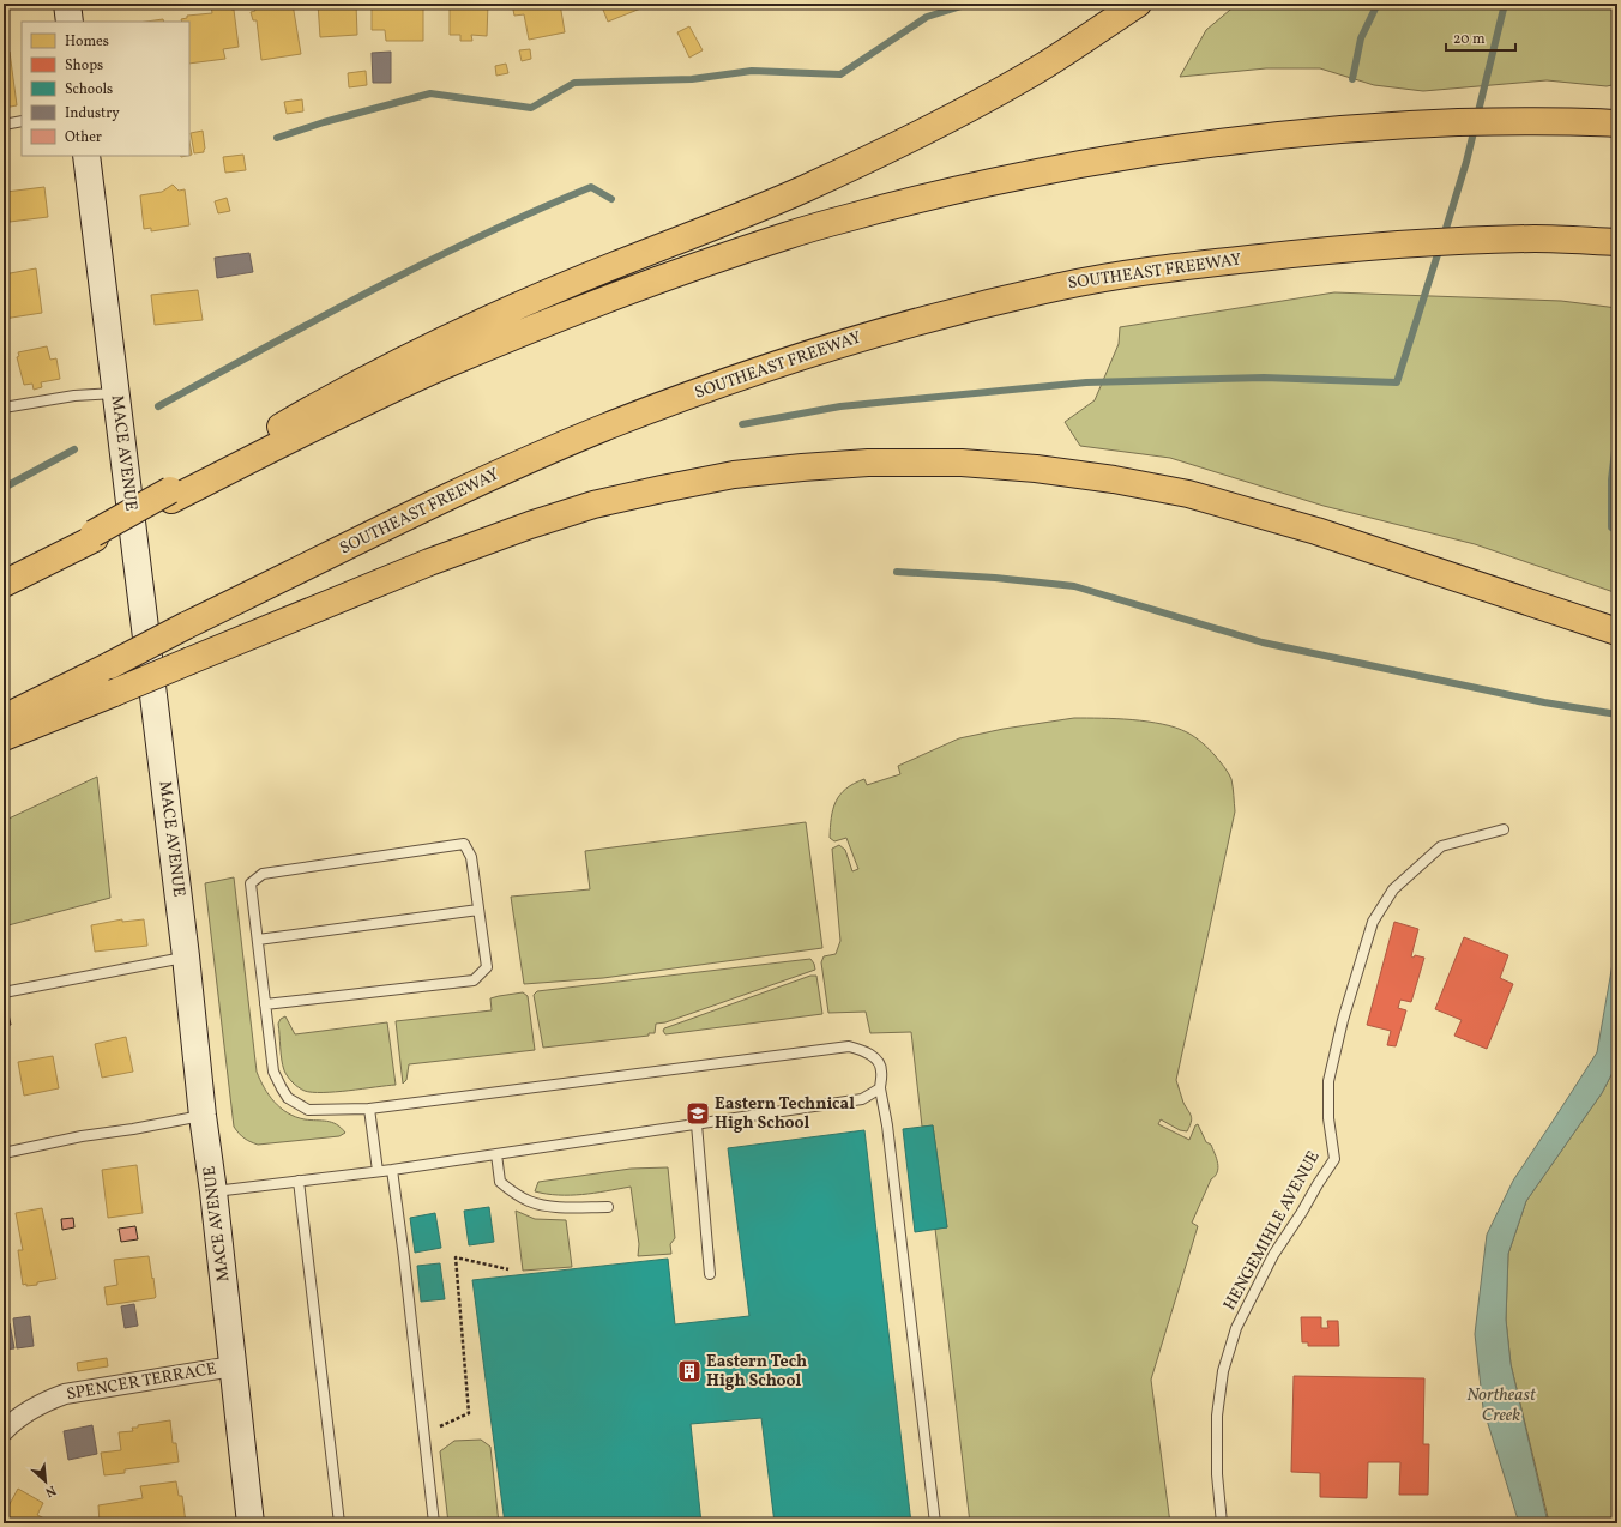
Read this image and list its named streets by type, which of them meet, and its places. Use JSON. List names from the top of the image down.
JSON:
{
  "streets": {
    "highway": ["SOUTHEAST FREEWAY"],
    "main road": ["MACE AVENUE"],
    "street": ["SPENCER TERRACE"],
    "lane": ["HENGEMIHLE AVENUE"]
  },
  "crossings": [
    ["MACE AVENUE", "SPENCER TERRACE"]
  ],
  "water": ["Northeast Creek"],
  "places": {
    "school or university": ["Eastern Technical High School"],
    "building": ["Eastern Tech High School"]
  },
  "legend": [
    "Homes",
    "Shops",
    "Schools",
    "Industry",
    "Other"
  ],
  "scale_bar": "20 m",
  "north": "bottom right"
}
